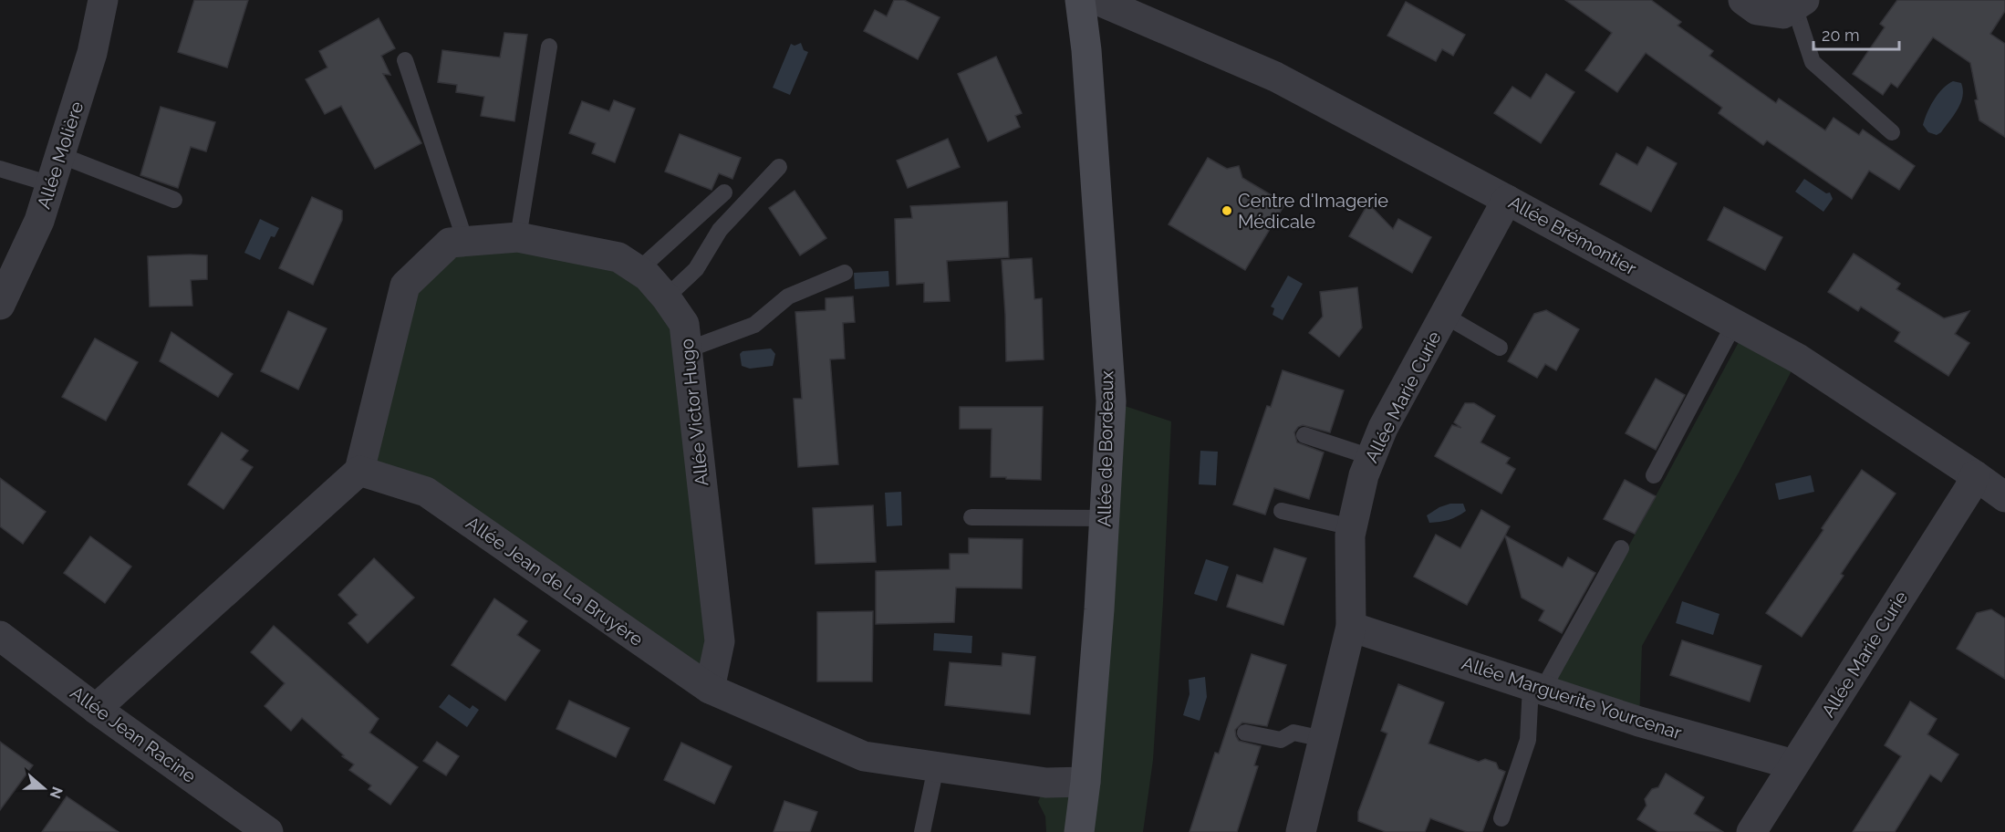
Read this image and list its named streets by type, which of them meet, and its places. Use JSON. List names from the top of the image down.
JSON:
{
  "streets": {
    "main road": ["Allée de Bordeaux"],
    "street": [
      "Allée Molière",
      "Allée Brémontier",
      "Allée Marie Curie",
      "Allée Victor Hugo",
      "Allée Jean de La Bruyère",
      "Allée Marguerite Yourcenar",
      "Allée Jean Racine"
    ]
  },
  "crossings": [
    ["Allée Brémontier", "Allée Marie Curie"],
    ["Allée Marie Curie", "Allée Marguerite Yourcenar"],
    ["Allée Victor Hugo", "Allée Jean de La Bruyère"],
    ["Allée de Bordeaux", "Allée Jean de La Bruyère"]
  ],
  "places": ["Centre d'Imagerie Médicale"],
  "scale_bar": "20 m",
  "north": "right"
}
